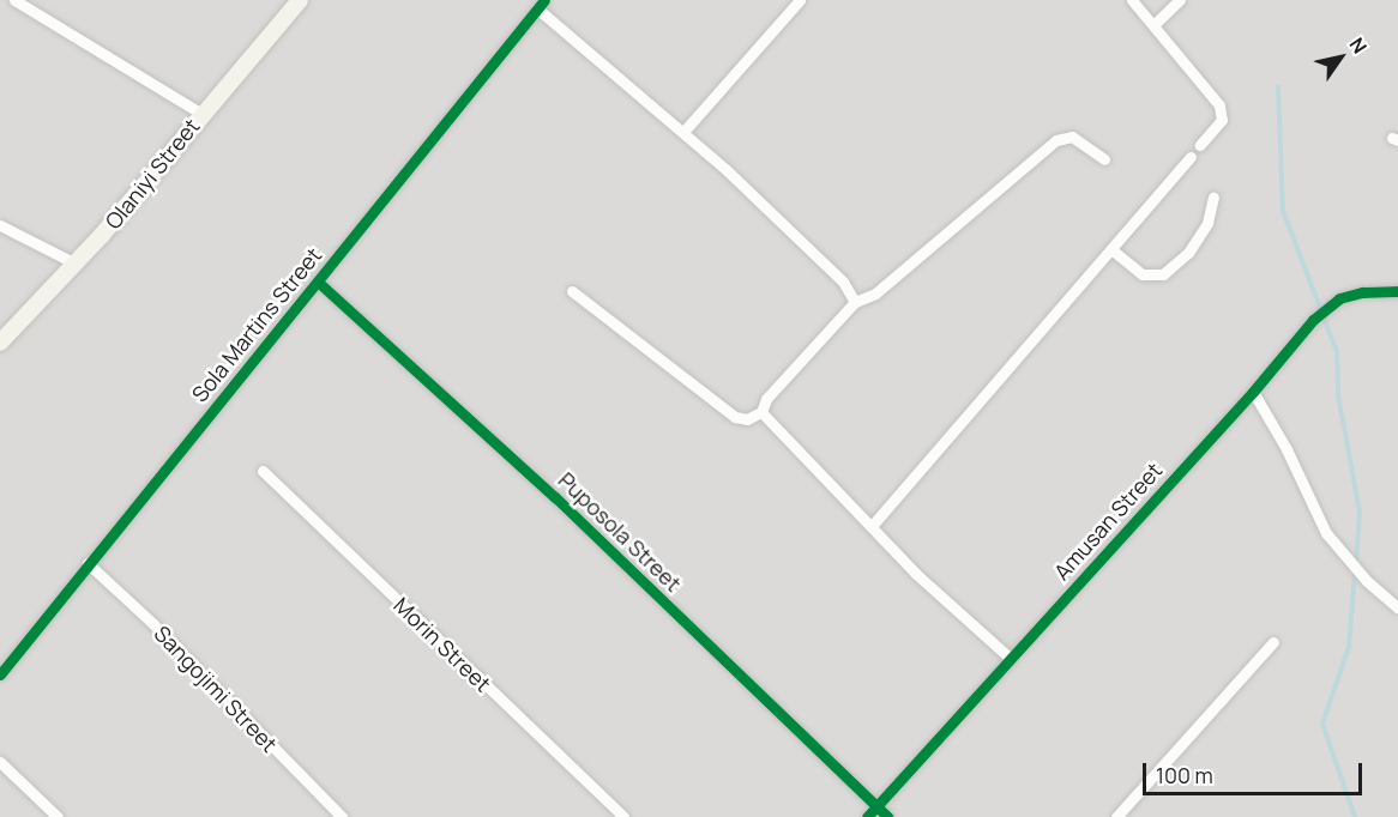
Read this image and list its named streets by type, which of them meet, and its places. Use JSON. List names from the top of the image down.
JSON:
{
  "streets": {
    "street": [
      "Olaniyi Street",
      "Sola Martins Street",
      "Amusan Street",
      "Puposola Street",
      "Morin Street",
      "Sangojimi Street"
    ]
  },
  "crossings": [
    ["Sola Martins Street", "Puposola Street"],
    ["Sola Martins Street", "Sangojimi Street"],
    ["Amusan Street", "Puposola Street"]
  ],
  "scale_bar": "100 m",
  "north": "top right"
}
